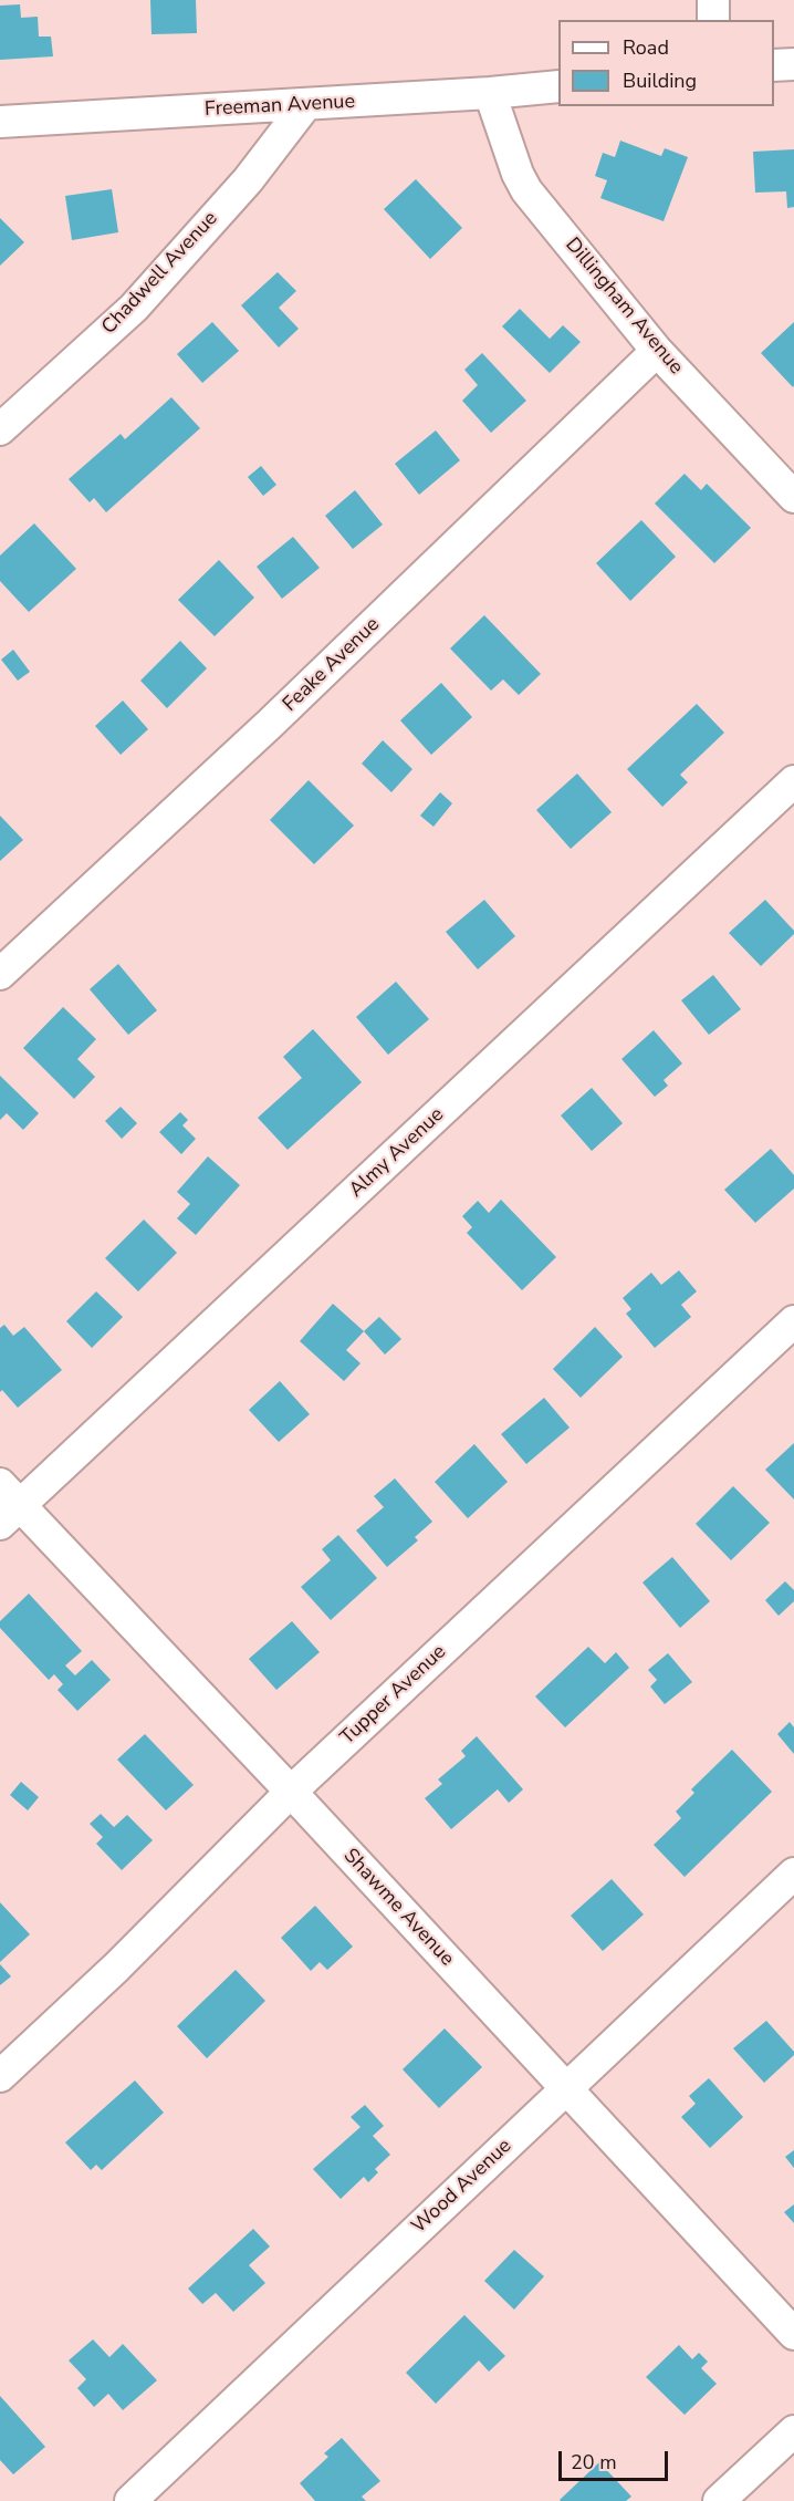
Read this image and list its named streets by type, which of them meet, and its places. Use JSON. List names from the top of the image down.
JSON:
{
  "streets": {
    "street": [
      "Freeman Avenue",
      "Chadwell Avenue",
      "Dillingham Avenue",
      "Feake Avenue",
      "Almy Avenue",
      "Tupper Avenue",
      "Shawme Avenue",
      "Wood Avenue"
    ]
  },
  "crossings": [
    ["Freeman Avenue", "Chadwell Avenue"],
    ["Freeman Avenue", "Dillingham Avenue"],
    ["Dillingham Avenue", "Feake Avenue"],
    ["Almy Avenue", "Shawme Avenue"],
    ["Tupper Avenue", "Shawme Avenue"],
    ["Shawme Avenue", "Wood Avenue"]
  ],
  "legend": ["Road", "Building"],
  "scale_bar": "20 m"
}
